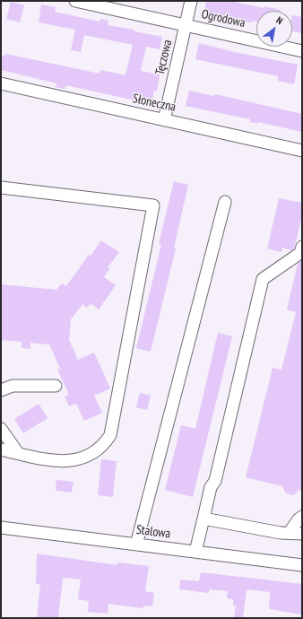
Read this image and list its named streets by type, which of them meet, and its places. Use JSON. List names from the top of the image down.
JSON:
{
  "streets": {
    "street": [
      "Ogrodowa",
      "Tęczowa",
      "Słoneczna",
      "Stalowa"
    ]
  },
  "crossings": [
    ["Ogrodowa", "Tęczowa"],
    ["Tęczowa", "Słoneczna"]
  ],
  "north": "top right"
}
